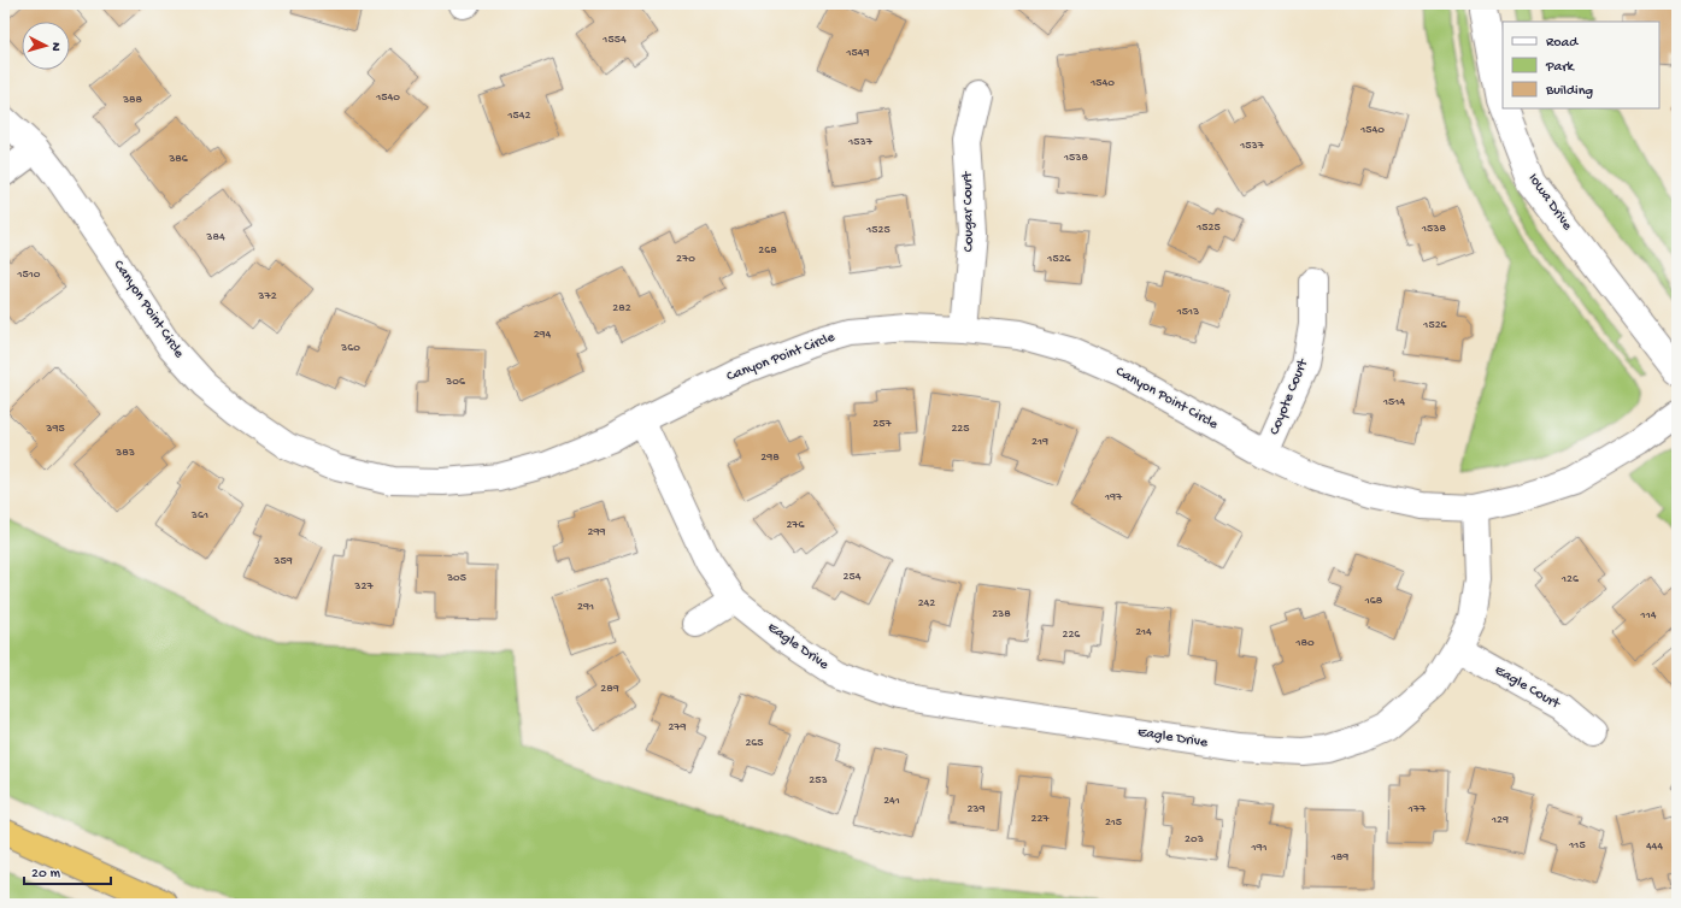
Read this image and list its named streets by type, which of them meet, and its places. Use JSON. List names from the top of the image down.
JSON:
{
  "streets": {
    "street": [
      "Iowa Drive",
      "Cougar Court",
      "Canyon Point Circle",
      "Coyote Court",
      "Eagle Drive",
      "Eagle Court"
    ]
  },
  "crossings": [
    ["Cougar Court", "Canyon Point Circle"],
    ["Canyon Point Circle", "Coyote Court"],
    ["Canyon Point Circle", "Eagle Drive"],
    ["Eagle Drive", "Eagle Court"]
  ],
  "house_numbers": [
    "1554",
    "1549",
    "1540",
    "1540",
    "388",
    "1542",
    "1540",
    "1537",
    "1537",
    "1538",
    "386",
    "1525",
    "1538",
    "1525",
    "384",
    "268",
    "270",
    "1526",
    "1510",
    "372",
    "282",
    "1513",
    "1526",
    "294",
    "360",
    "306",
    "1514",
    "257",
    "395",
    "225",
    "219",
    "383",
    "298",
    "197",
    "361",
    "276",
    "299",
    "359",
    "254",
    "305",
    "126",
    "327",
    "168",
    "242",
    "291",
    "238",
    "114",
    "214",
    "226",
    "180",
    "289",
    "279",
    "265",
    "253",
    "241",
    "239",
    "177",
    "227",
    "129",
    "215",
    "203",
    "115",
    "444",
    "191",
    "189"
  ],
  "legend": ["Road", "Park", "Building"],
  "scale_bar": "20 m",
  "north": "right"
}
